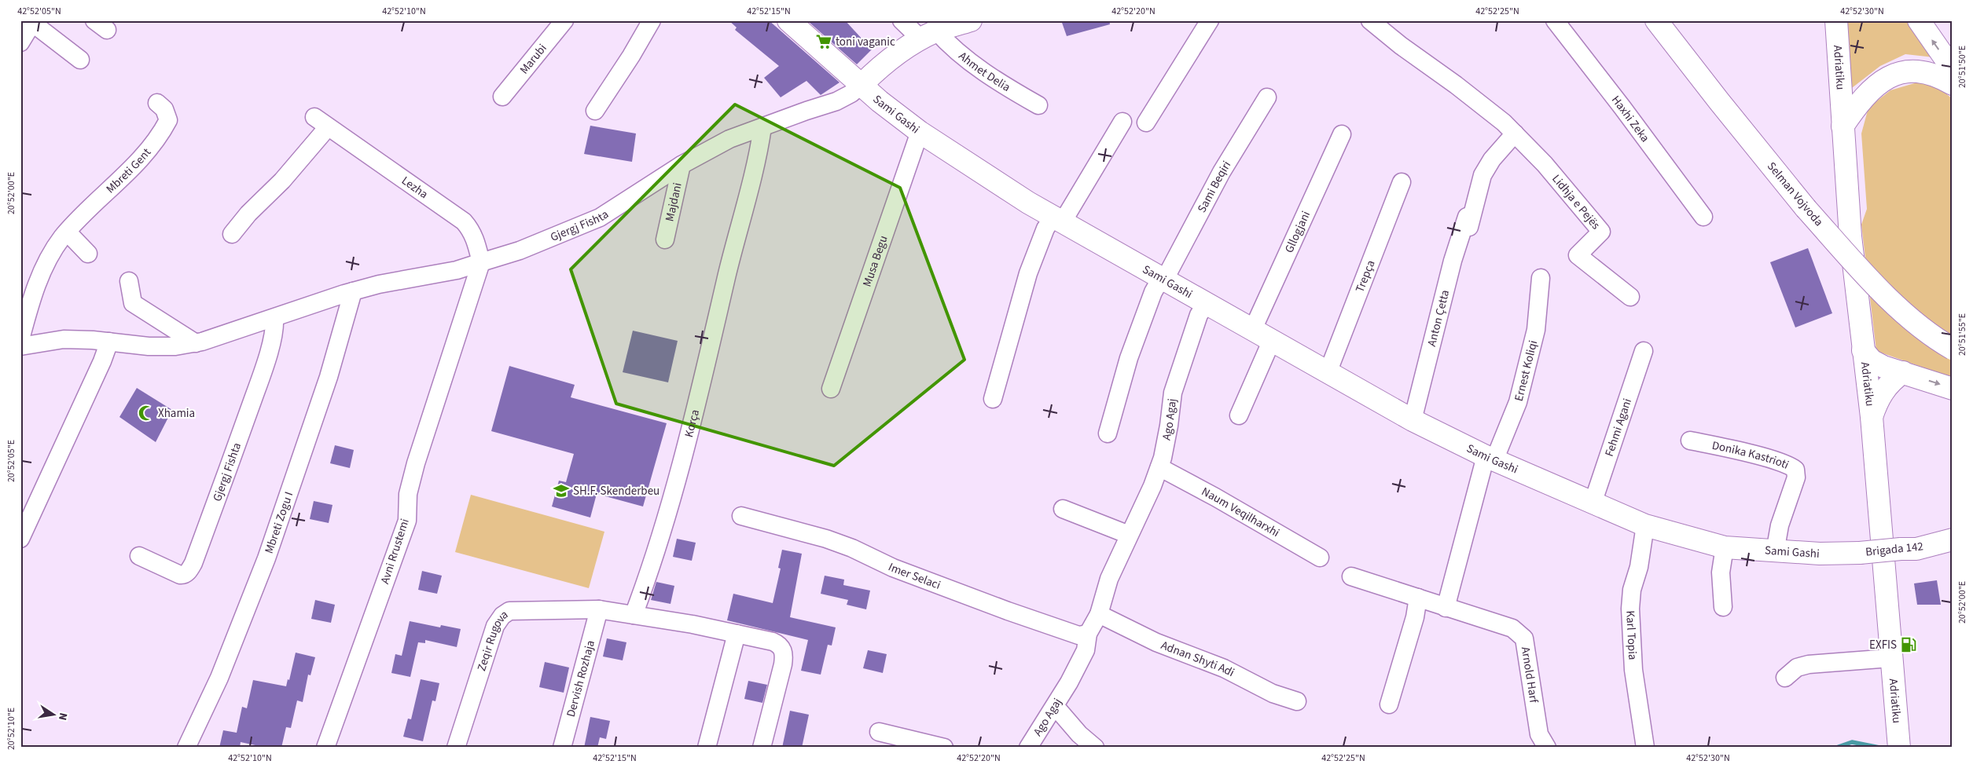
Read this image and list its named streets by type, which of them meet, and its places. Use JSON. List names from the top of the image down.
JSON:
{
  "streets": {
    "main road": [
      "Adriatiku",
      "Sami Gashi",
      "Selman Vojvoda",
      "Brigada 142"
    ],
    "street": [
      "Marubi",
      "Ahmet Delia",
      "Haxhi Zeka",
      "Mbreti Gent",
      "Lezha",
      "Sami Beqiri",
      "Majdani",
      "Lidhja e Pejës",
      "Gjergj Fishta",
      "Gllogjani",
      "Musa Begu",
      "Trepça",
      "Anton Çetta",
      "Ernest Koliqi",
      "Ago Agaj",
      "Korça",
      "Fehmi Agani",
      "Donika Kastrioti",
      "Naum Veqilharxhi",
      "Mbreti Zogu I",
      "Avni Rrustemi",
      "Imer Selaci",
      "Karl Topia",
      "Zeqir Rugova",
      "Adnan Shyti Adi",
      "Arnold Harf",
      "Dervish Rozhaja"
    ]
  },
  "crossings": [
    ["Sami Gashi", "Sami Beqiri"],
    ["Sami Gashi", "Gjergj Fishta"],
    ["Sami Gashi", "Gllogjani"],
    ["Sami Gashi", "Musa Begu"],
    ["Sami Gashi", "Trepça"],
    ["Sami Gashi", "Anton Çetta"],
    ["Sami Gashi", "Ernest Koliqi"],
    ["Sami Gashi", "Ago Agaj"],
    ["Sami Gashi", "Fehmi Agani"],
    ["Sami Gashi", "Donika Kastrioti"],
    ["Sami Gashi", "Brigada 142"],
    ["Sami Gashi", "Karl Topia"],
    ["Lezha", "Gjergj Fishta"],
    ["Lezha", "Avni Rrustemi"],
    ["Majdani", "Gjergj Fishta"],
    ["Lidhja e Pejës", "Anton Çetta"],
    ["Gjergj Fishta", "Korça"],
    ["Gjergj Fishta", "Mbreti Zogu I"],
    ["Gjergj Fishta", "Avni Rrustemi"],
    ["Ago Agaj", "Naum Veqilharxhi"],
    ["Ago Agaj", "Imer Selaci"],
    ["Ago Agaj", "Adnan Shyti Adi"],
    ["Korça", "Zeqir Rugova"],
    ["Zeqir Rugova", "Dervish Rozhaja"]
  ],
  "places": {
    "supermarket": ["toni vaganic"],
    "mosque": ["Xhamia"],
    "school or university": ["SH.F. Skenderbeu"],
    "fuel station": ["EXFIS"]
  },
  "north": "right",
  "coordinates": [
    "42°52'05\"N",
    "42°52'10\"N",
    "42°52'15\"N",
    "42°52'20\"N",
    "42°52'25\"N",
    "42°52'30\"N",
    "20°51'50\"E",
    "20°52'00\"E",
    "20°51'55\"E",
    "20°52'05\"E",
    "20°52'10\"E"
  ]
}
